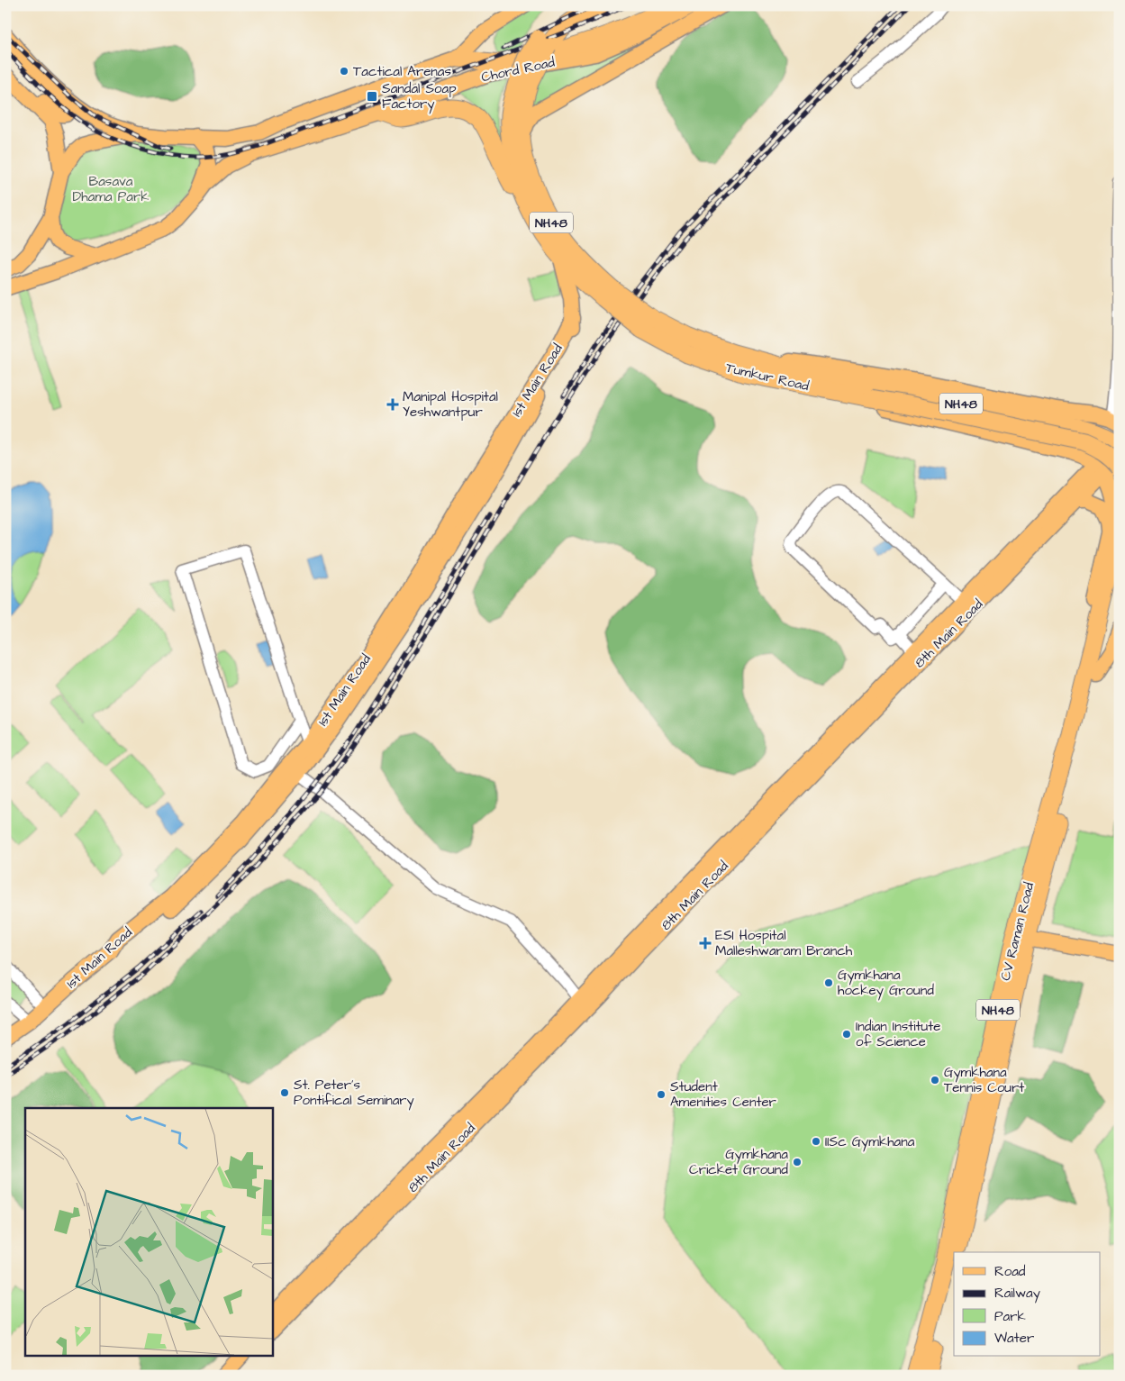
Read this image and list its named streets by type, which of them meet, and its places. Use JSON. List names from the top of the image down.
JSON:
{
  "streets": {
    "highway": ["NH48", "Tumkur Road", "CV Raman Road"],
    "main road": ["Chord Road", "1st Main Road", "8th Main Road"]
  },
  "crossings": [
    ["NH48", "Tumkur Road"],
    ["NH48", "8th Main Road"],
    ["NH48", "CV Raman Road"],
    ["Tumkur Road", "8th Main Road"]
  ],
  "parks": ["Basava Dhama Park"],
  "places": {
    "other": [
      "Tactical Arenas",
      "Gymkhana hockey Ground",
      "Indian Institute of Science",
      "Gymkhana Tennis Court",
      "St. Peter's Pontifical Seminary",
      "Student Amenities Center",
      "IISc Gymkhana",
      "Gymkhana Cricket Ground"
    ],
    "transit": ["Sandal Soap Factory"],
    "health": ["Manipal Hospital Yeshwantpur", "ESI Hospital Malleshwaram Branch"]
  },
  "legend": [
    "Road",
    "Railway",
    "Park",
    "Water"
  ]
}
